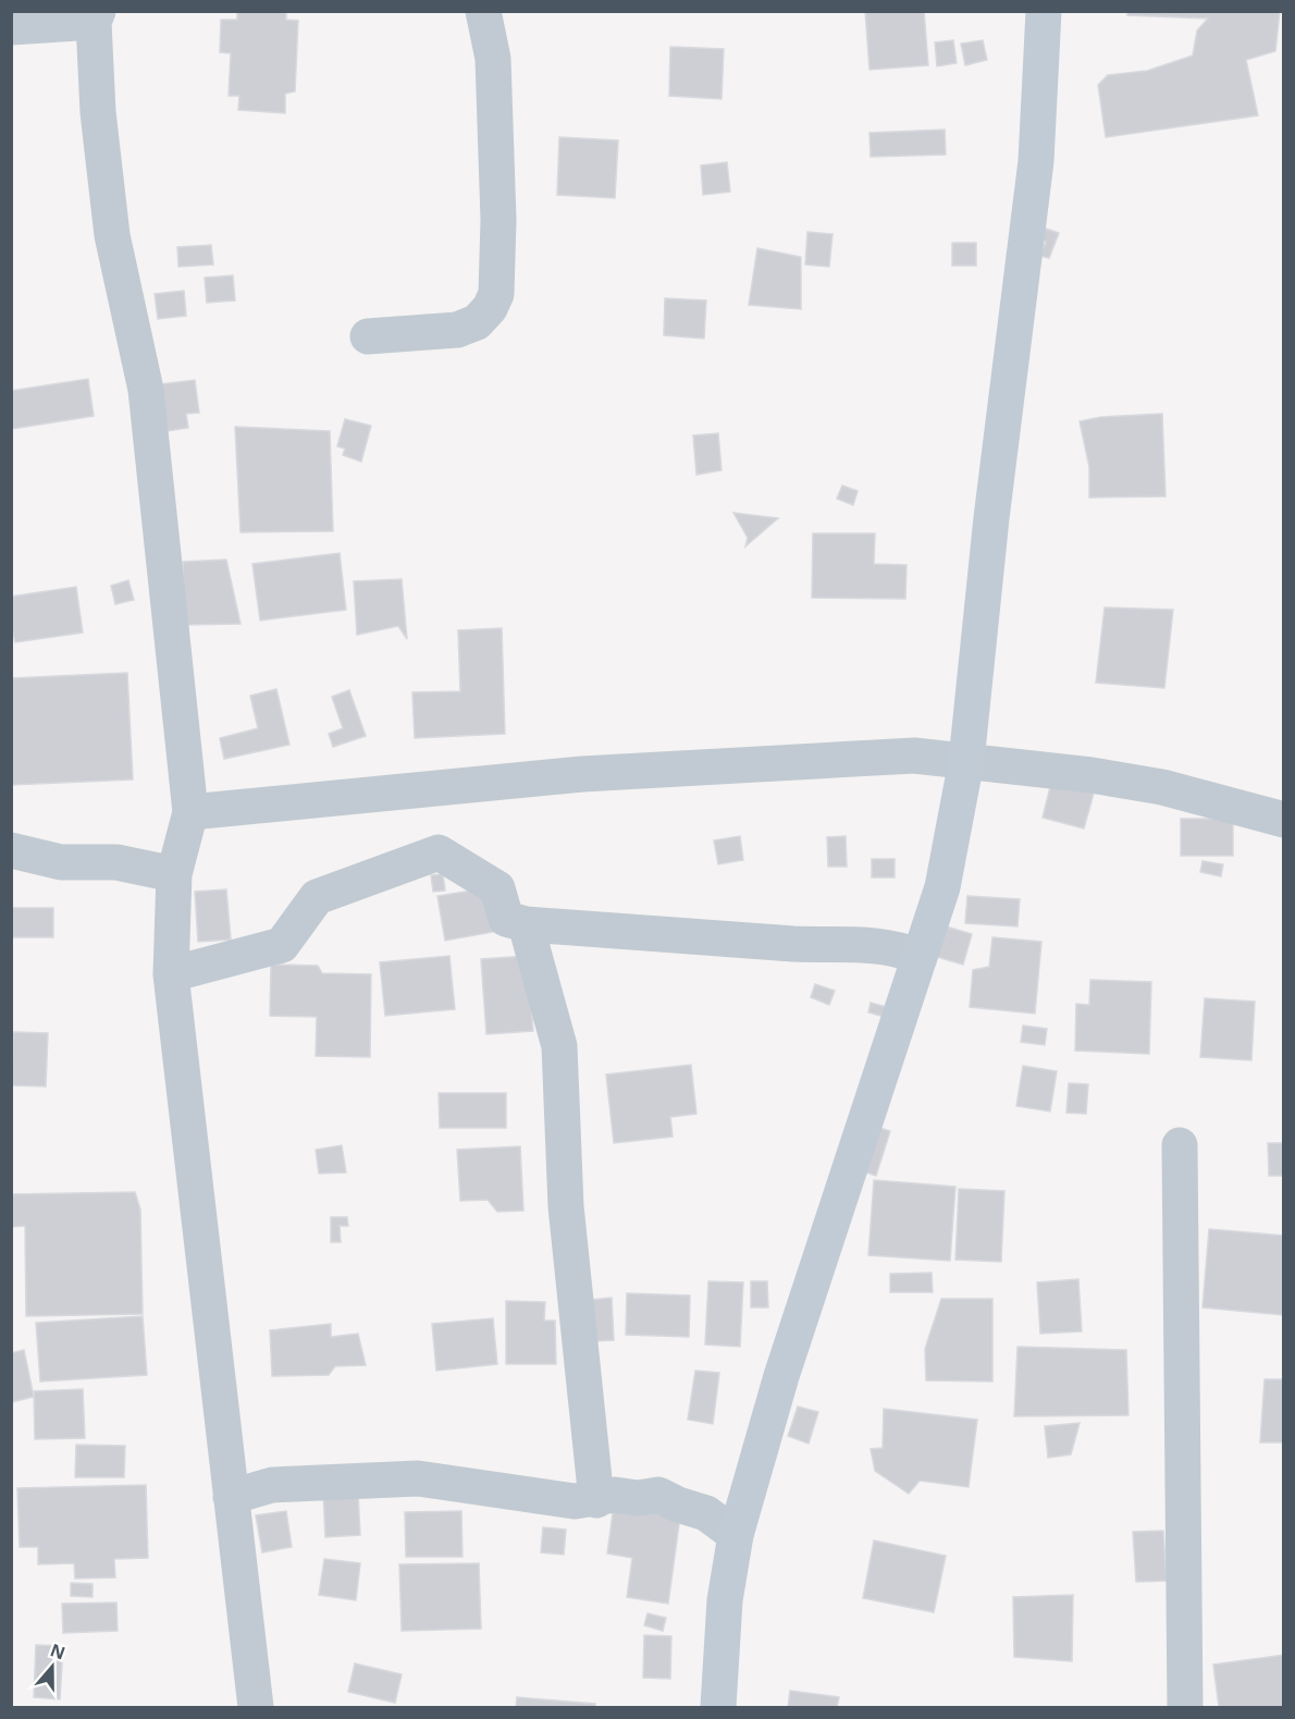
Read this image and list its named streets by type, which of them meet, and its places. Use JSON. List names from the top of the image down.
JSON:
{
  "north": "top"
}
